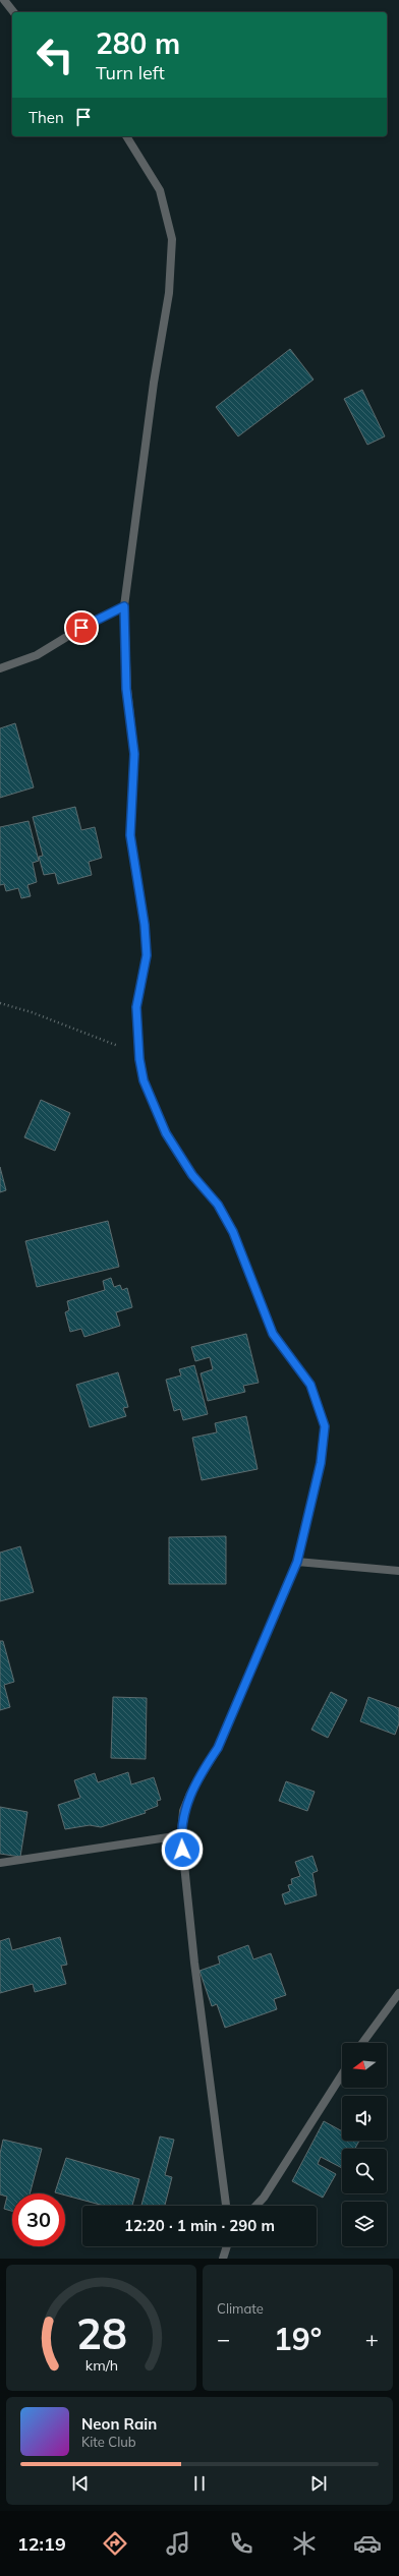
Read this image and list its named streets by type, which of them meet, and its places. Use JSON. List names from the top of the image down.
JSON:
{
  "north": "left",
  "page": {
    "turn": ["280 m", "Turn left"],
    "then": "Then",
    "limit": "30",
    "trip": "12:20 · 1 min · 290 m",
    "tile": "Climate",
    "heat": ["−", "19°", "+"],
    "song": ["Neon Rain", "Kite Club"],
    "tabs": "12:19",
    "gauge": ["28", "km/h"]
  }
}
